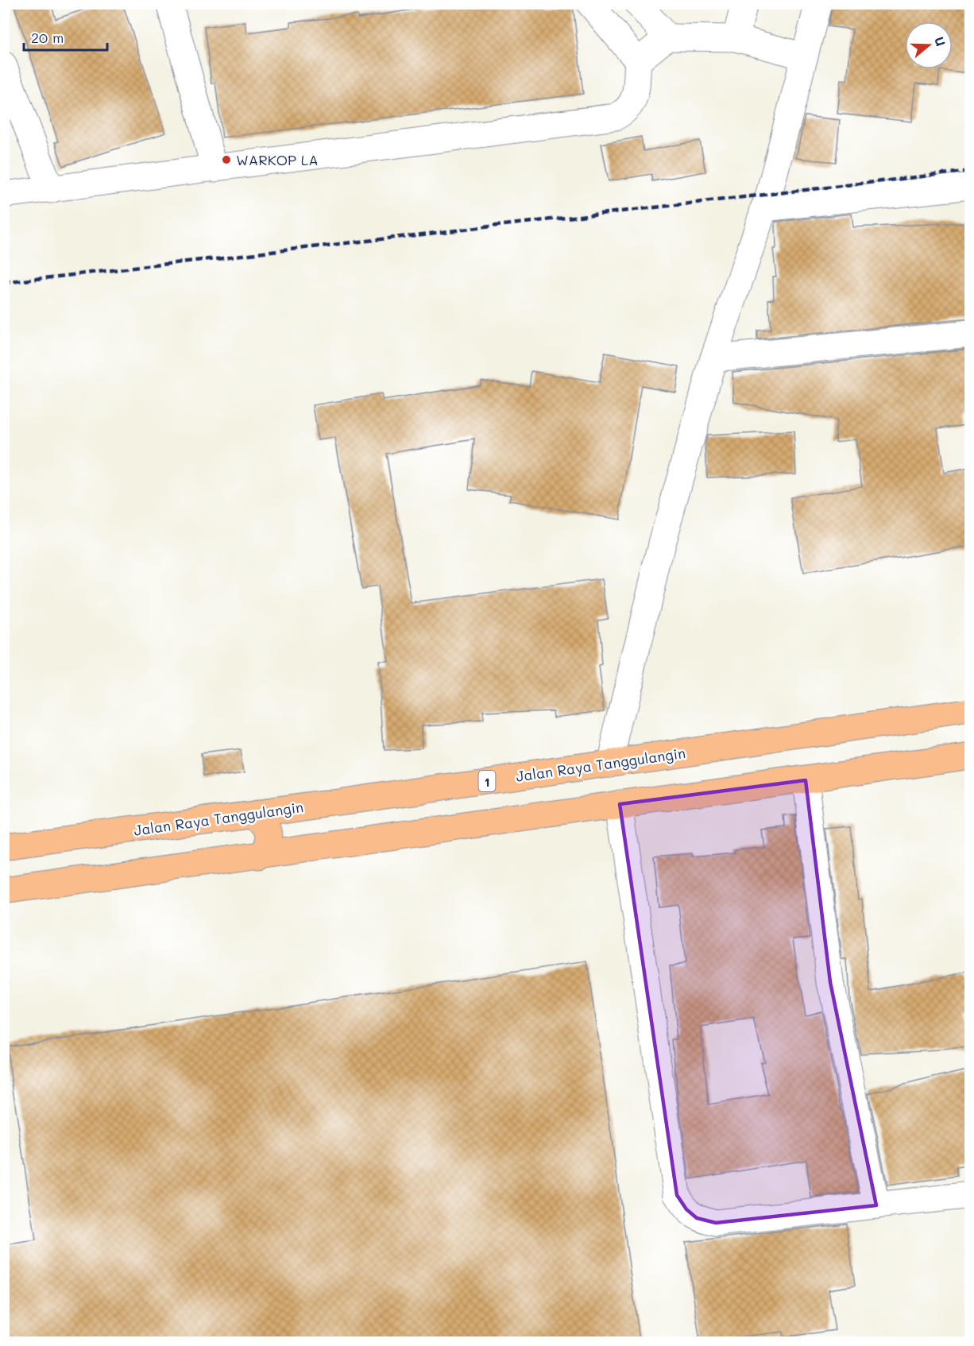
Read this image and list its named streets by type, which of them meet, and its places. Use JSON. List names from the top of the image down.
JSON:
{
  "streets": {
    "highway": ["Jalan Raya Tanggulangin", "1"]
  },
  "places": ["WARKOP LA"],
  "scale_bar": "20 m",
  "north": "right"
}
